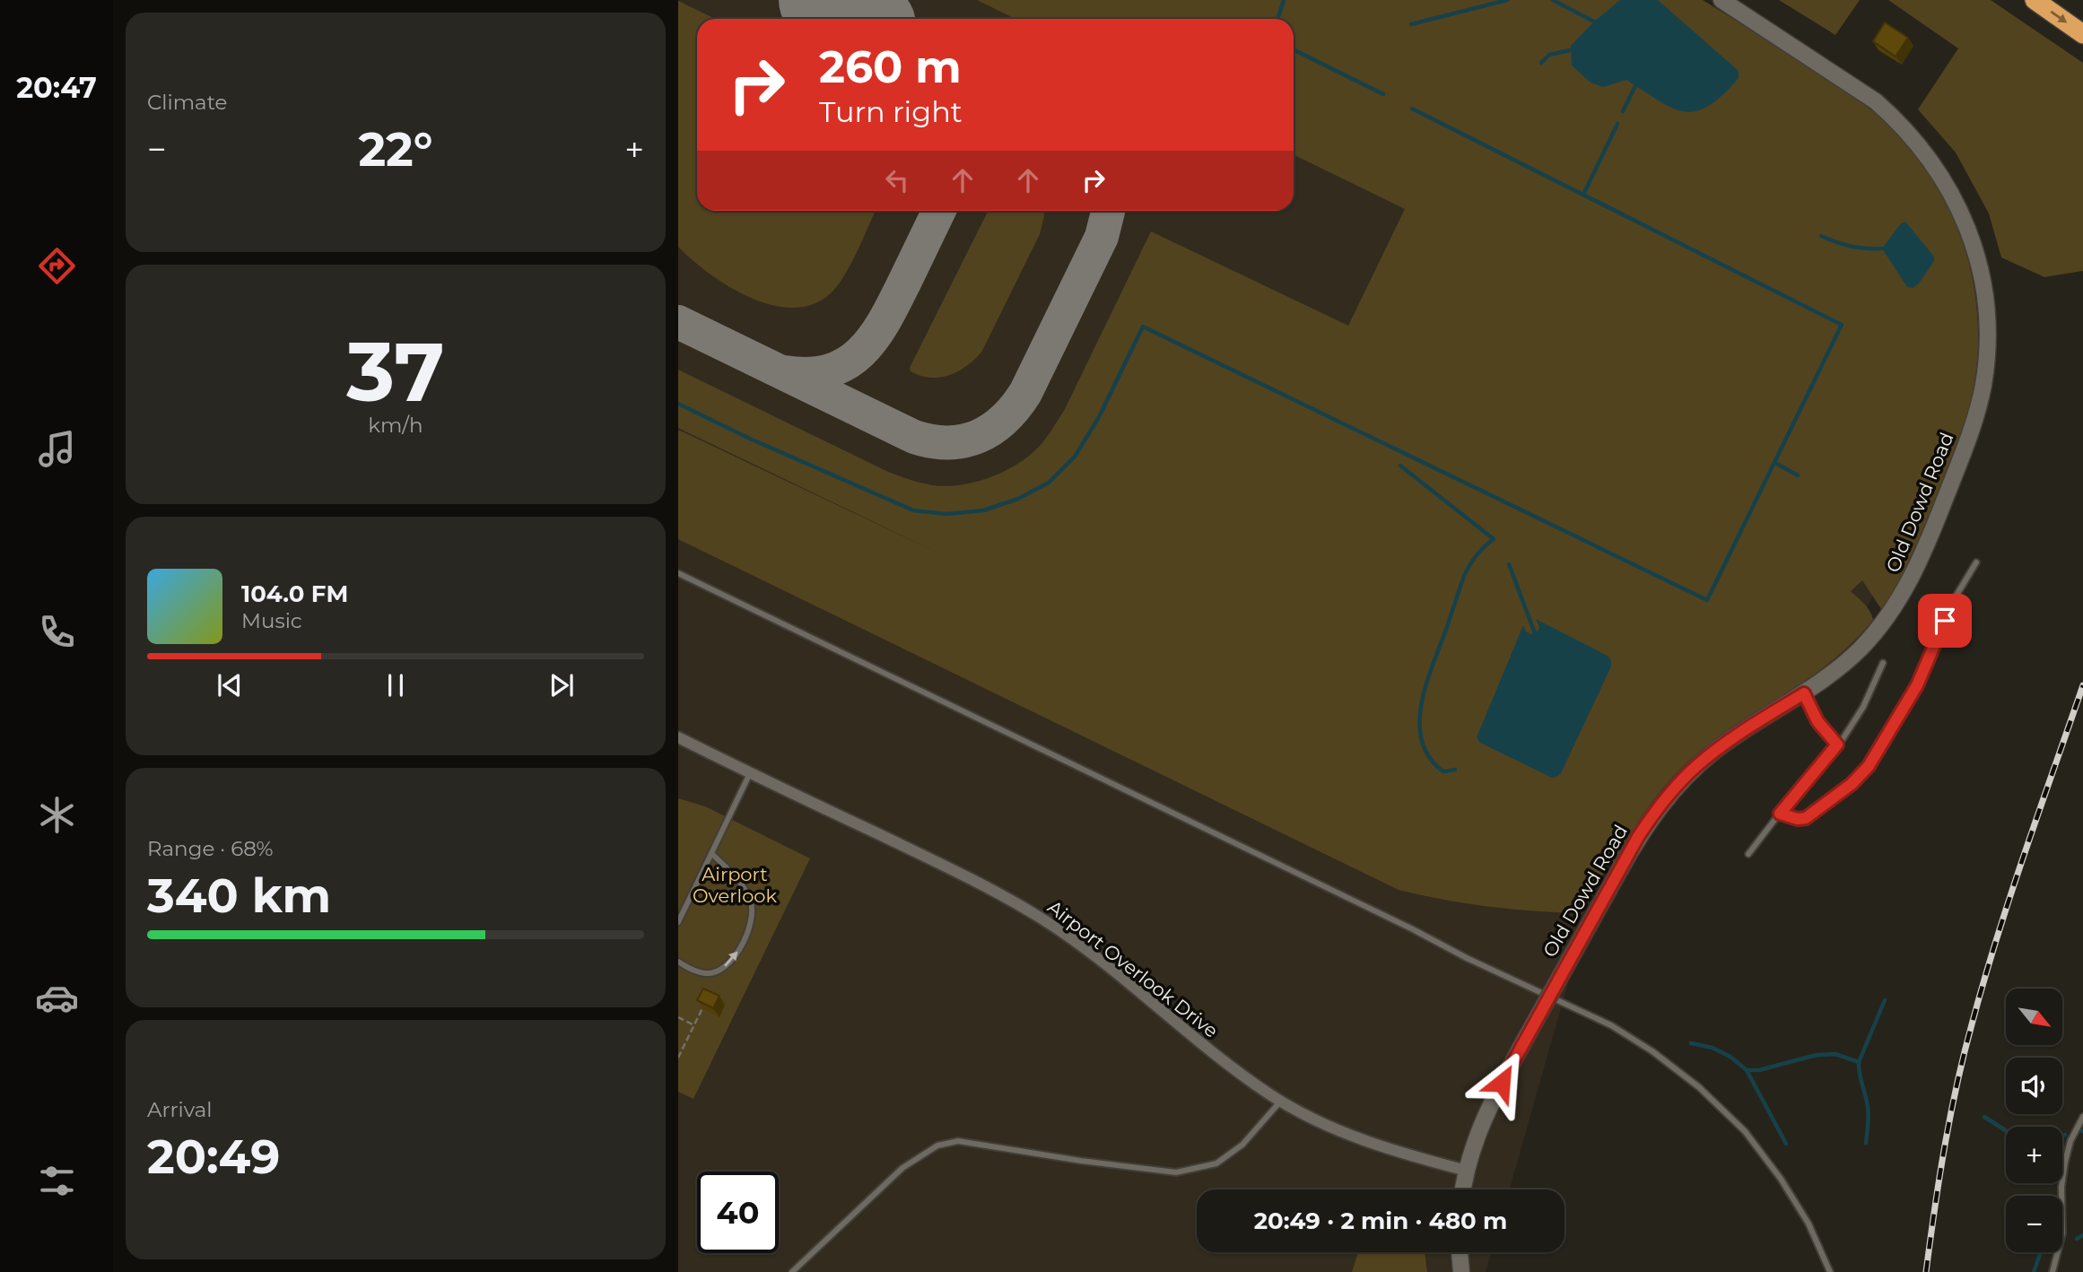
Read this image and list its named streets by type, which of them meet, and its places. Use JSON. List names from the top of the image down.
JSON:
{
  "streets": {
    "street": ["Old Dowd Road", "Airport Overlook Drive"]
  },
  "crossings": [
    ["Old Dowd Road", "Airport Overlook Drive"]
  ],
  "parks": ["Airport Overlook"],
  "north": "bottom right",
  "page": {
    "tabs": "20:47",
    "tile": [
      "Climate",
      ["37", "km/h"],
      ["Range · 68%", "340 km"],
      ["Arrival", "20:49"]
    ],
    "turn": ["260 m", "Turn right"],
    "heat": ["−", "22°", "+"],
    "song": ["104.0 FM", "Music"],
    "map_buttons": ["+", "−"],
    "limit": "40",
    "trip": "20:49 · 2 min · 480 m"
  }
}
